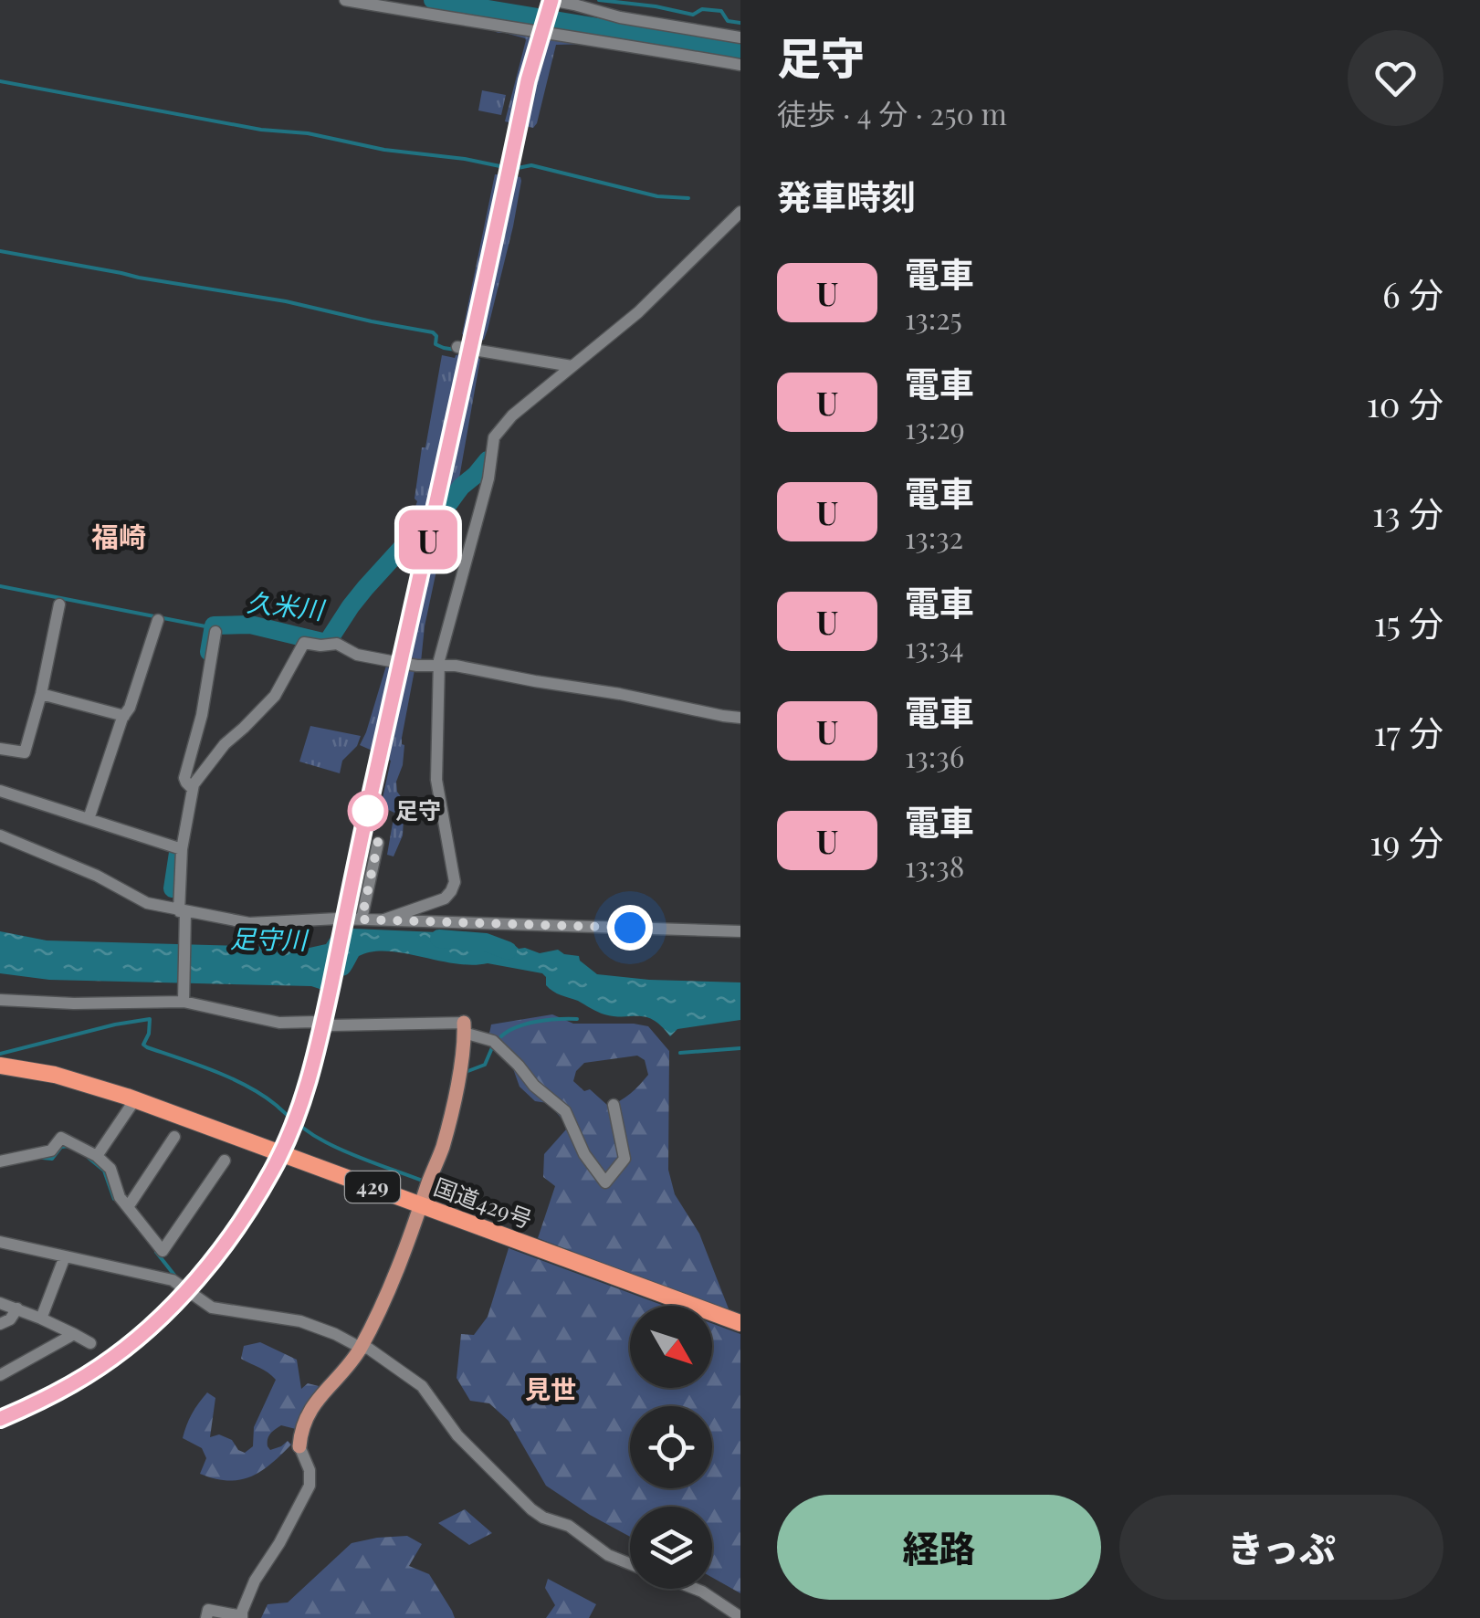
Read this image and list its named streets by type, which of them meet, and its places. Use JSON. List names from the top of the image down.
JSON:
{
  "streets": {
    "highway": ["429", "国道429号"]
  },
  "districts": ["福崎", "見世"],
  "water": ["久米川", "足守川"],
  "places": ["足守"],
  "north": "bottom right",
  "page": {
    "on_map": "U",
    "heading": [
      ["足守", "徒歩 · 4 分 · 250 m"],
      "発車時刻"
    ],
    "list": [
      {
        "mark": "U",
        "name": "電車",
        "note": "13:25",
        "value": "6 分"
      },
      {
        "mark": "U",
        "name": "電車",
        "note": "13:29",
        "value": "10 分"
      },
      {
        "mark": "U",
        "name": "電車",
        "note": "13:32",
        "value": "13 分"
      },
      {
        "mark": "U",
        "name": "電車",
        "note": "13:34",
        "value": "15 分"
      },
      {
        "mark": "U",
        "name": "電車",
        "note": "13:36",
        "value": "17 分"
      },
      {
        "mark": "U",
        "name": "電車",
        "note": "13:38",
        "value": "19 分"
      }
    ],
    "buttons": ["経路", "きっぷ"]
  }
}
